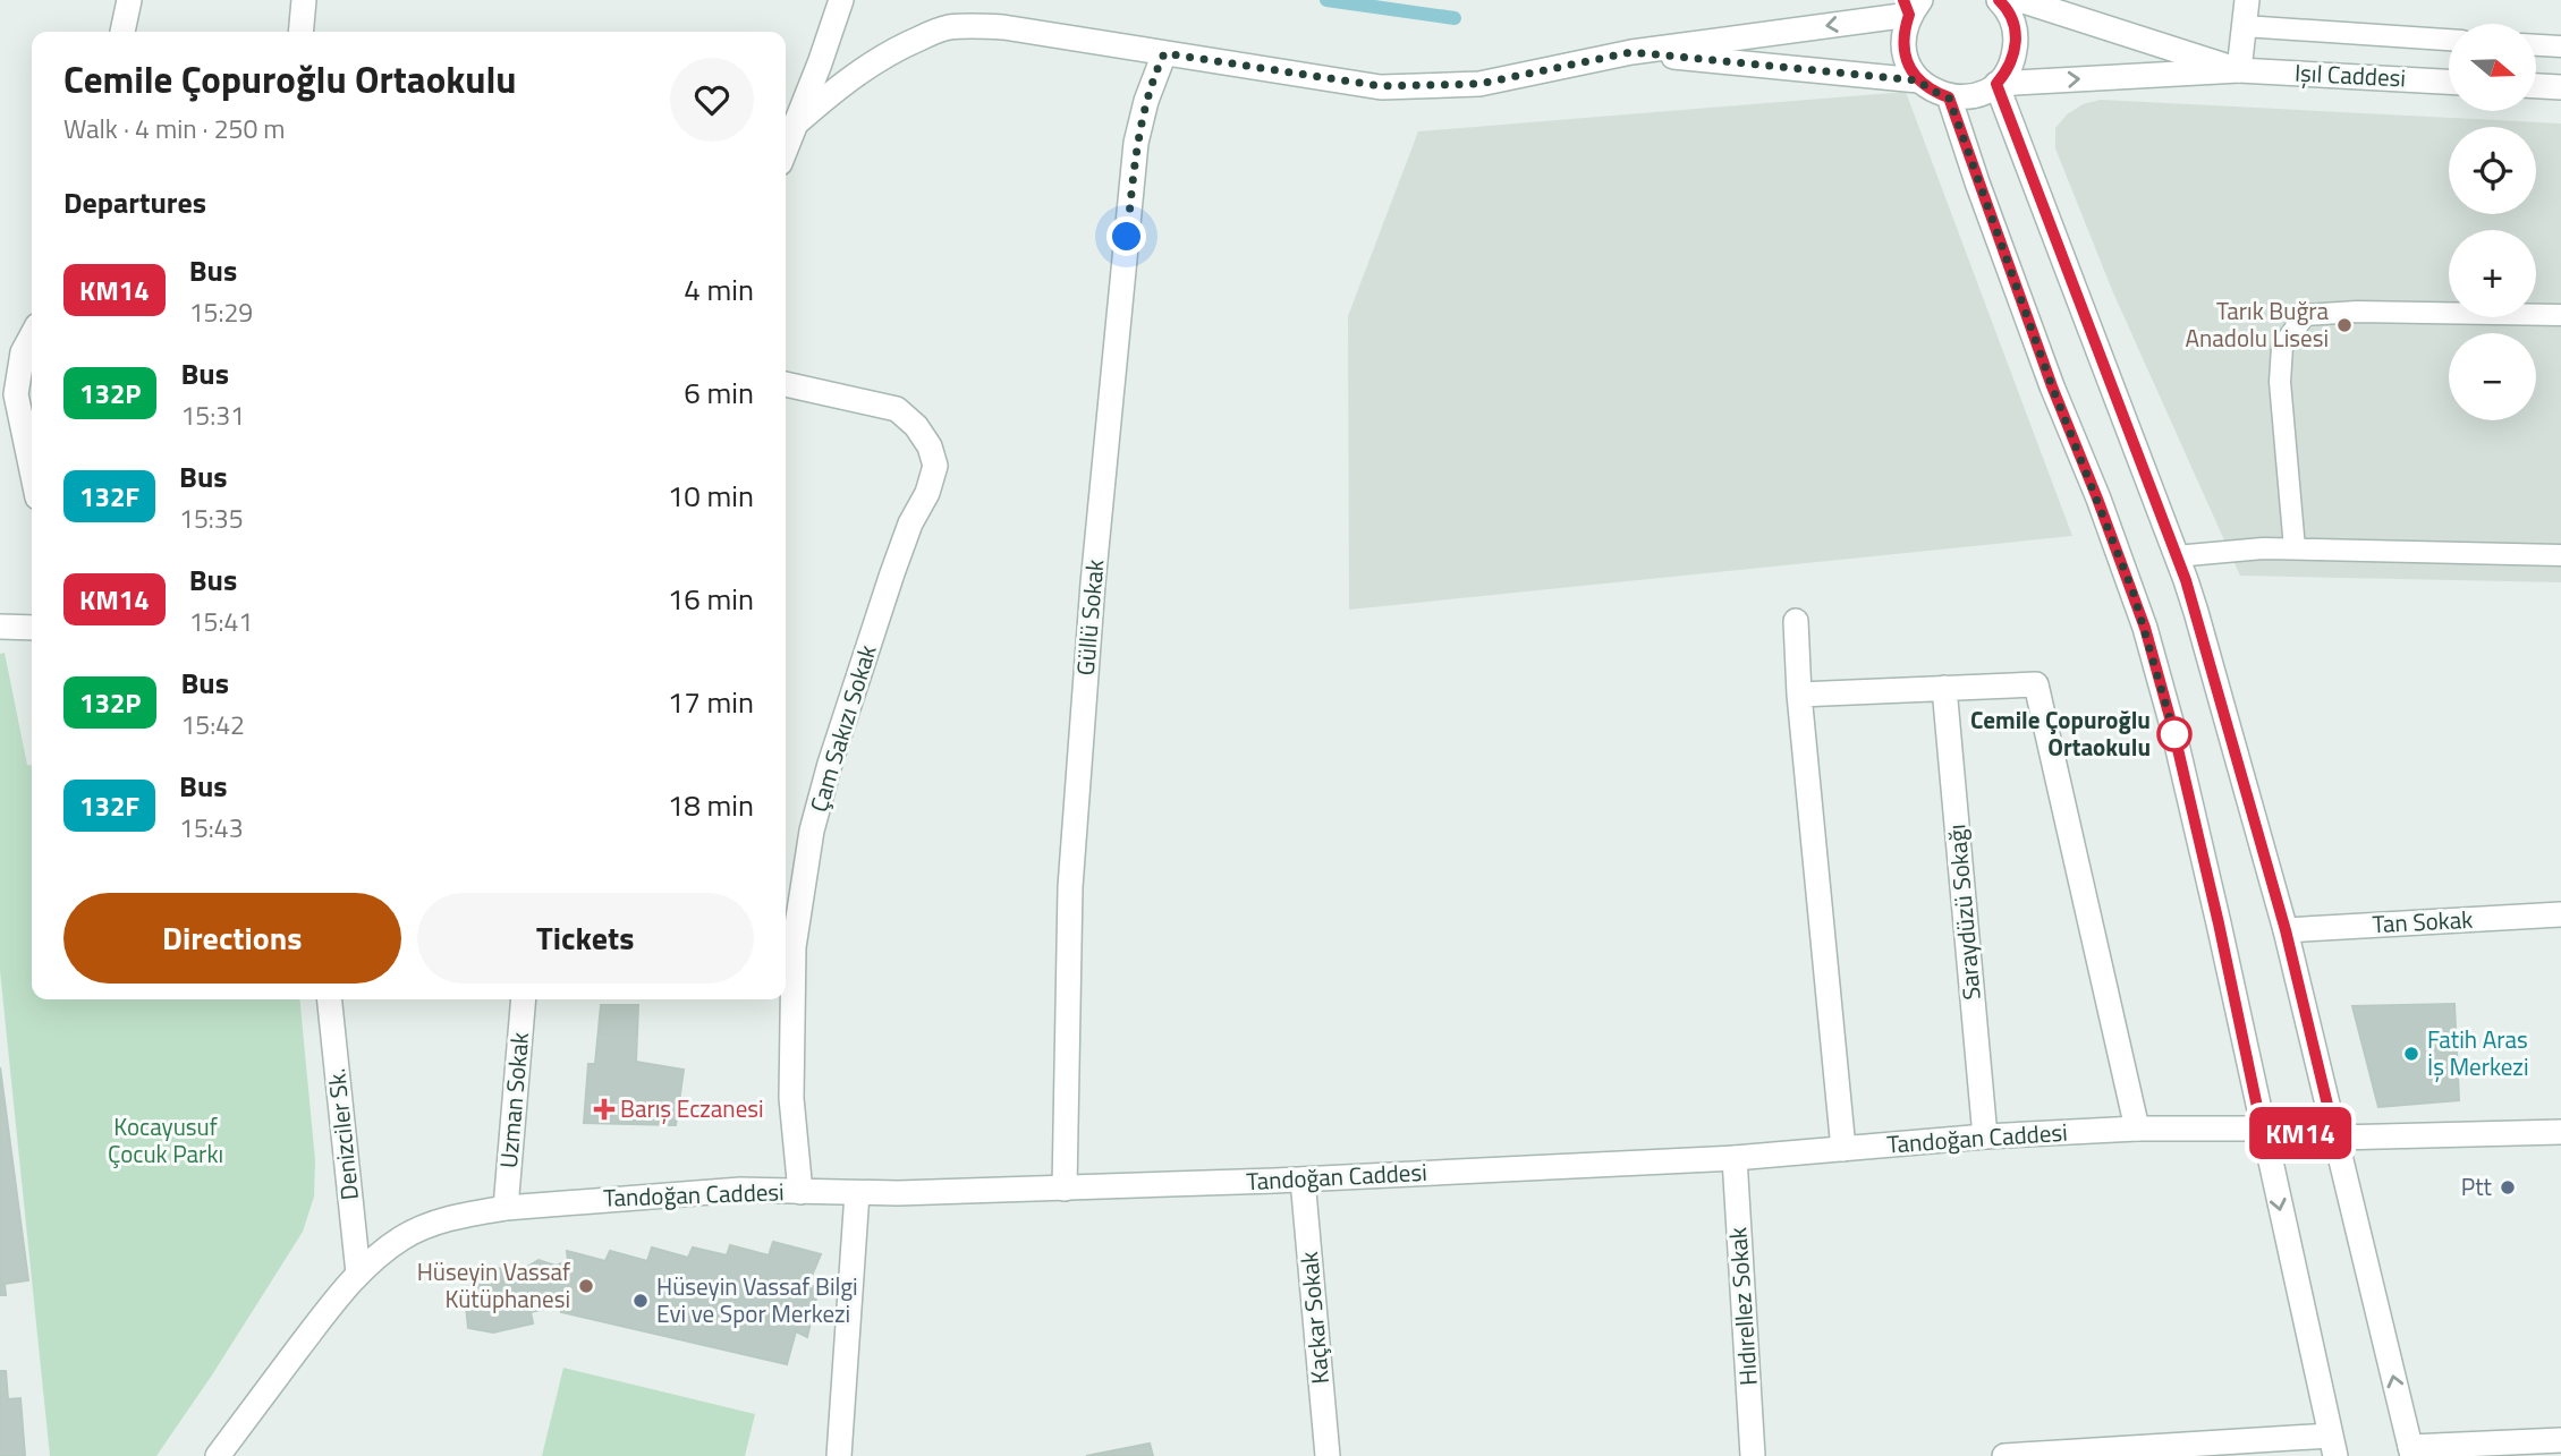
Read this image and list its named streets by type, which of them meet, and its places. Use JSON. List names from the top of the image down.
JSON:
{
  "streets": {
    "street": [
      "Işıl Caddesi",
      "Güllü Sokak",
      "Çam Sakızı Sokak",
      "Saraydüzü Sokağı",
      "Tan Sokak",
      "Uzman Sokak",
      "Denizciler Sk.",
      "Tandoğan Caddesi",
      "Hıdırellez Sokak",
      "Kaçkar Sokak"
    ]
  },
  "crossings": [
    ["Güllü Sokak", "Tandoğan Caddesi"],
    ["Çam Sakızı Sokak", "Tandoğan Caddesi"],
    ["Saraydüzü Sokağı", "Tandoğan Caddesi"],
    ["Uzman Sokak", "Tandoğan Caddesi"],
    ["Denizciler Sk.", "Tandoğan Caddesi"],
    ["Tandoğan Caddesi", "Hıdırellez Sokak"],
    ["Tandoğan Caddesi", "Kaçkar Sokak"]
  ],
  "parks": ["Kocayusuf Çocuk Parkı"],
  "places": {
    "other": [
      "Tarık Buğra Anadolu Lisesi",
      "Cemile Çopuroğlu Ortaokulu",
      "Fatih Aras İş Merkezi",
      "Ptt",
      "Hüseyin Vassaf Kütüphanesi",
      "Hüseyin Vassaf Bilgi Evi ve Spor Merkezi"
    ],
    "health": ["Barış Eczanesi"]
  },
  "lines": ["bus line KM14"],
  "north": "right",
  "page": {
    "on_map": "KM14",
    "map_buttons": ["+", "−"],
    "heading": [
      ["Cemile Çopuroğlu Ortaokulu", "Walk · 4 min · 250 m"],
      "Departures"
    ],
    "list": [
      {
        "mark": "KM14",
        "name": "Bus",
        "note": "15:29",
        "value": "4 min"
      },
      {
        "mark": "132P",
        "name": "Bus",
        "note": "15:31",
        "value": "6 min"
      },
      {
        "mark": "132F",
        "name": "Bus",
        "note": "15:35",
        "value": "10 min"
      },
      {
        "mark": "KM14",
        "name": "Bus",
        "note": "15:41",
        "value": "16 min"
      },
      {
        "mark": "132P",
        "name": "Bus",
        "note": "15:42",
        "value": "17 min"
      },
      {
        "mark": "132F",
        "name": "Bus",
        "note": "15:43",
        "value": "18 min"
      }
    ],
    "buttons": ["Directions", "Tickets"]
  }
}
